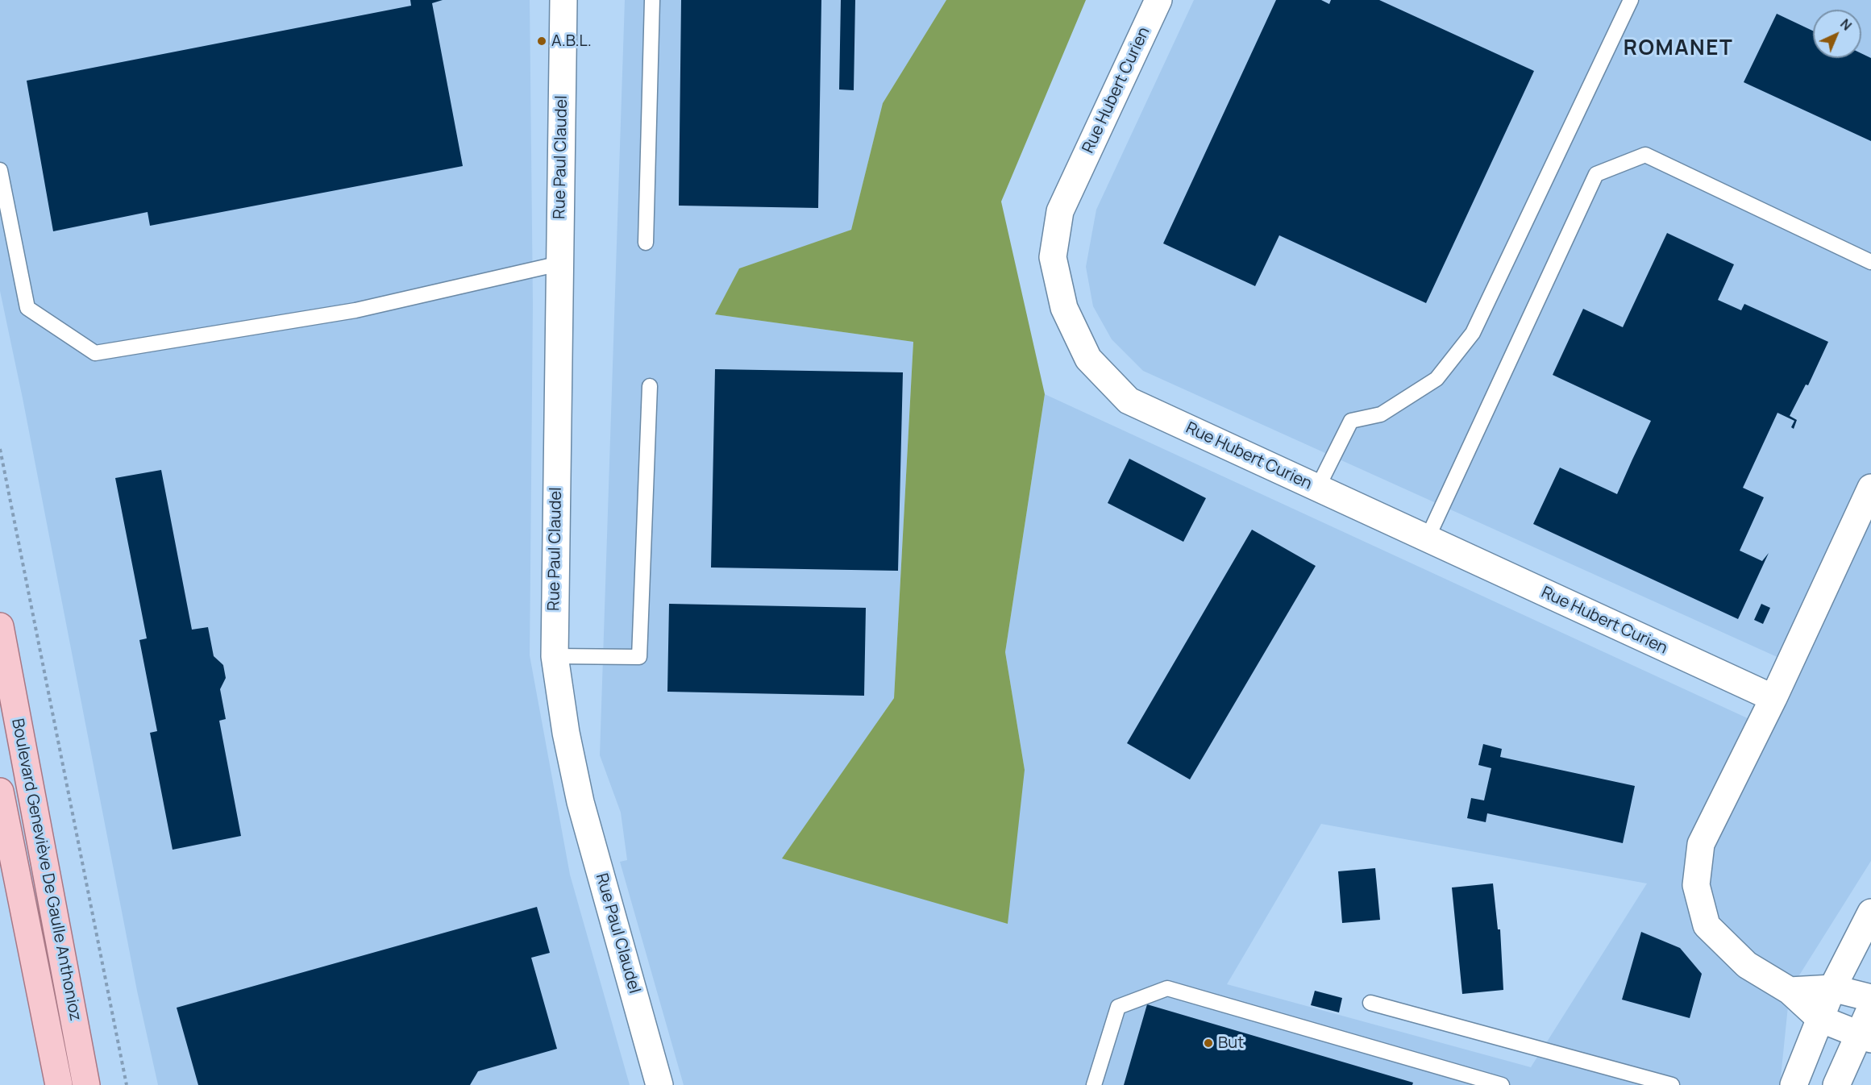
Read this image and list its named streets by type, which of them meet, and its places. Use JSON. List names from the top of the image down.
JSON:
{
  "streets": {
    "main road": ["Boulevard Geneviève De Gaulle Anthonioz"],
    "street": ["Rue Hubert Curien", "Rue Paul Claudel"]
  },
  "districts": ["ROMANET"],
  "places": ["A.B.L.", "But"],
  "north": "top right"
}
